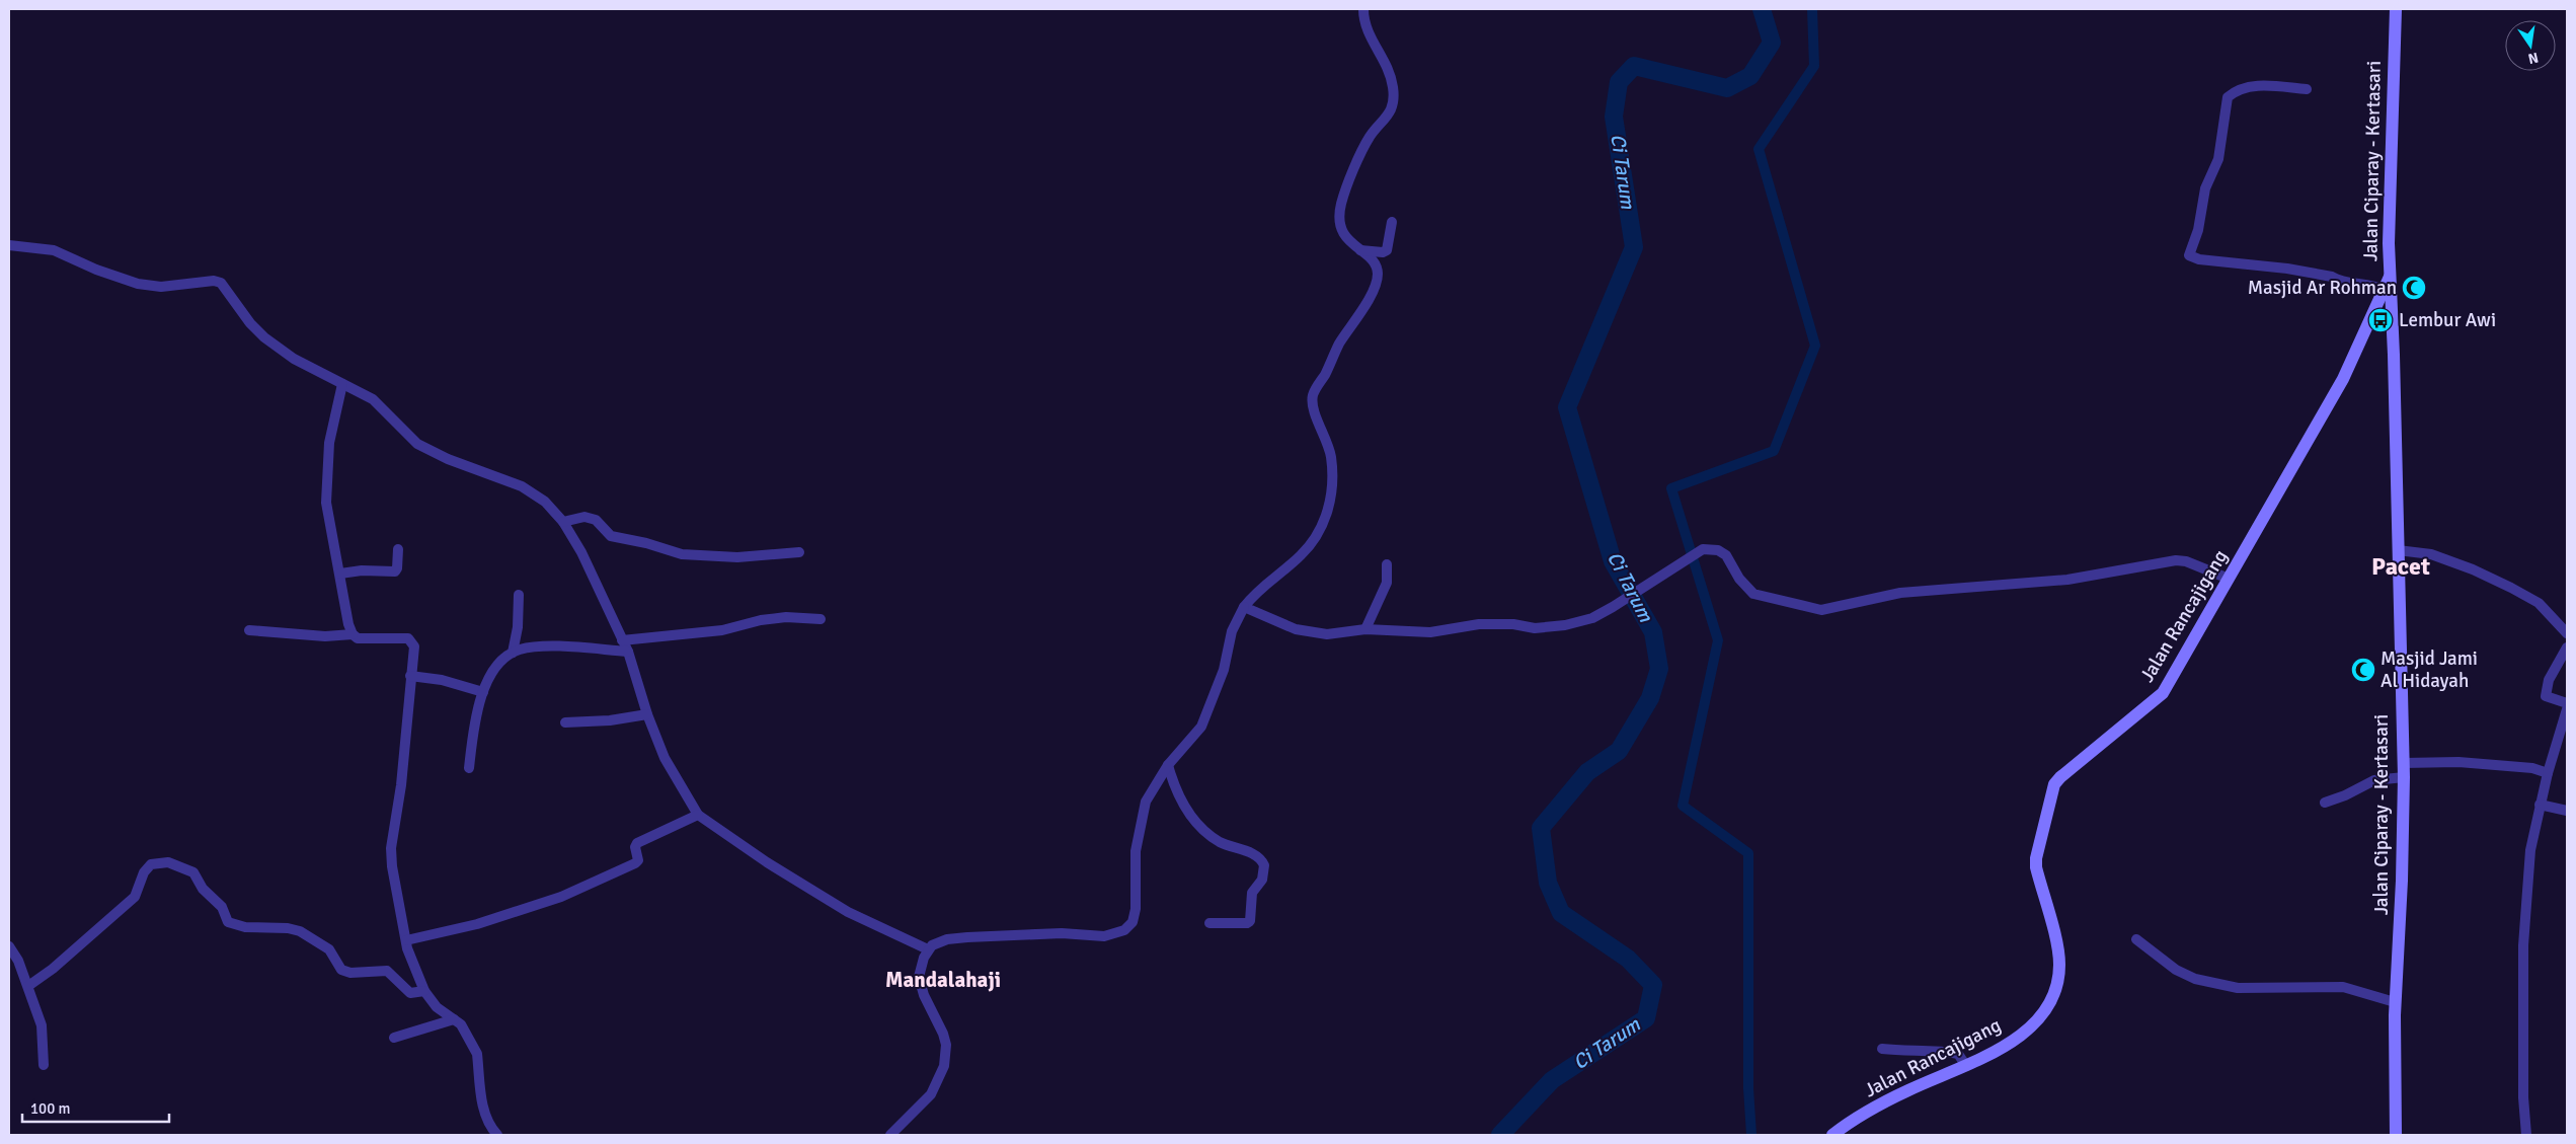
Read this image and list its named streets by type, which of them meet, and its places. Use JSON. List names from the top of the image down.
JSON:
{
  "streets": {
    "main road": ["Jalan Ciparay - Kertasari", "Jalan Rancajigang"]
  },
  "crossings": [
    ["Jalan Ciparay - Kertasari", "Jalan Rancajigang"]
  ],
  "districts": ["Pacet", "Mandalahaji"],
  "water": ["Ci Tarum"],
  "places": {
    "mosque": ["Masjid Ar Rohman", "Masjid Jami Al Hidayah"],
    "bus stop": ["Lembur Awi"]
  },
  "scale_bar": "100 m",
  "north": "bottom"
}
